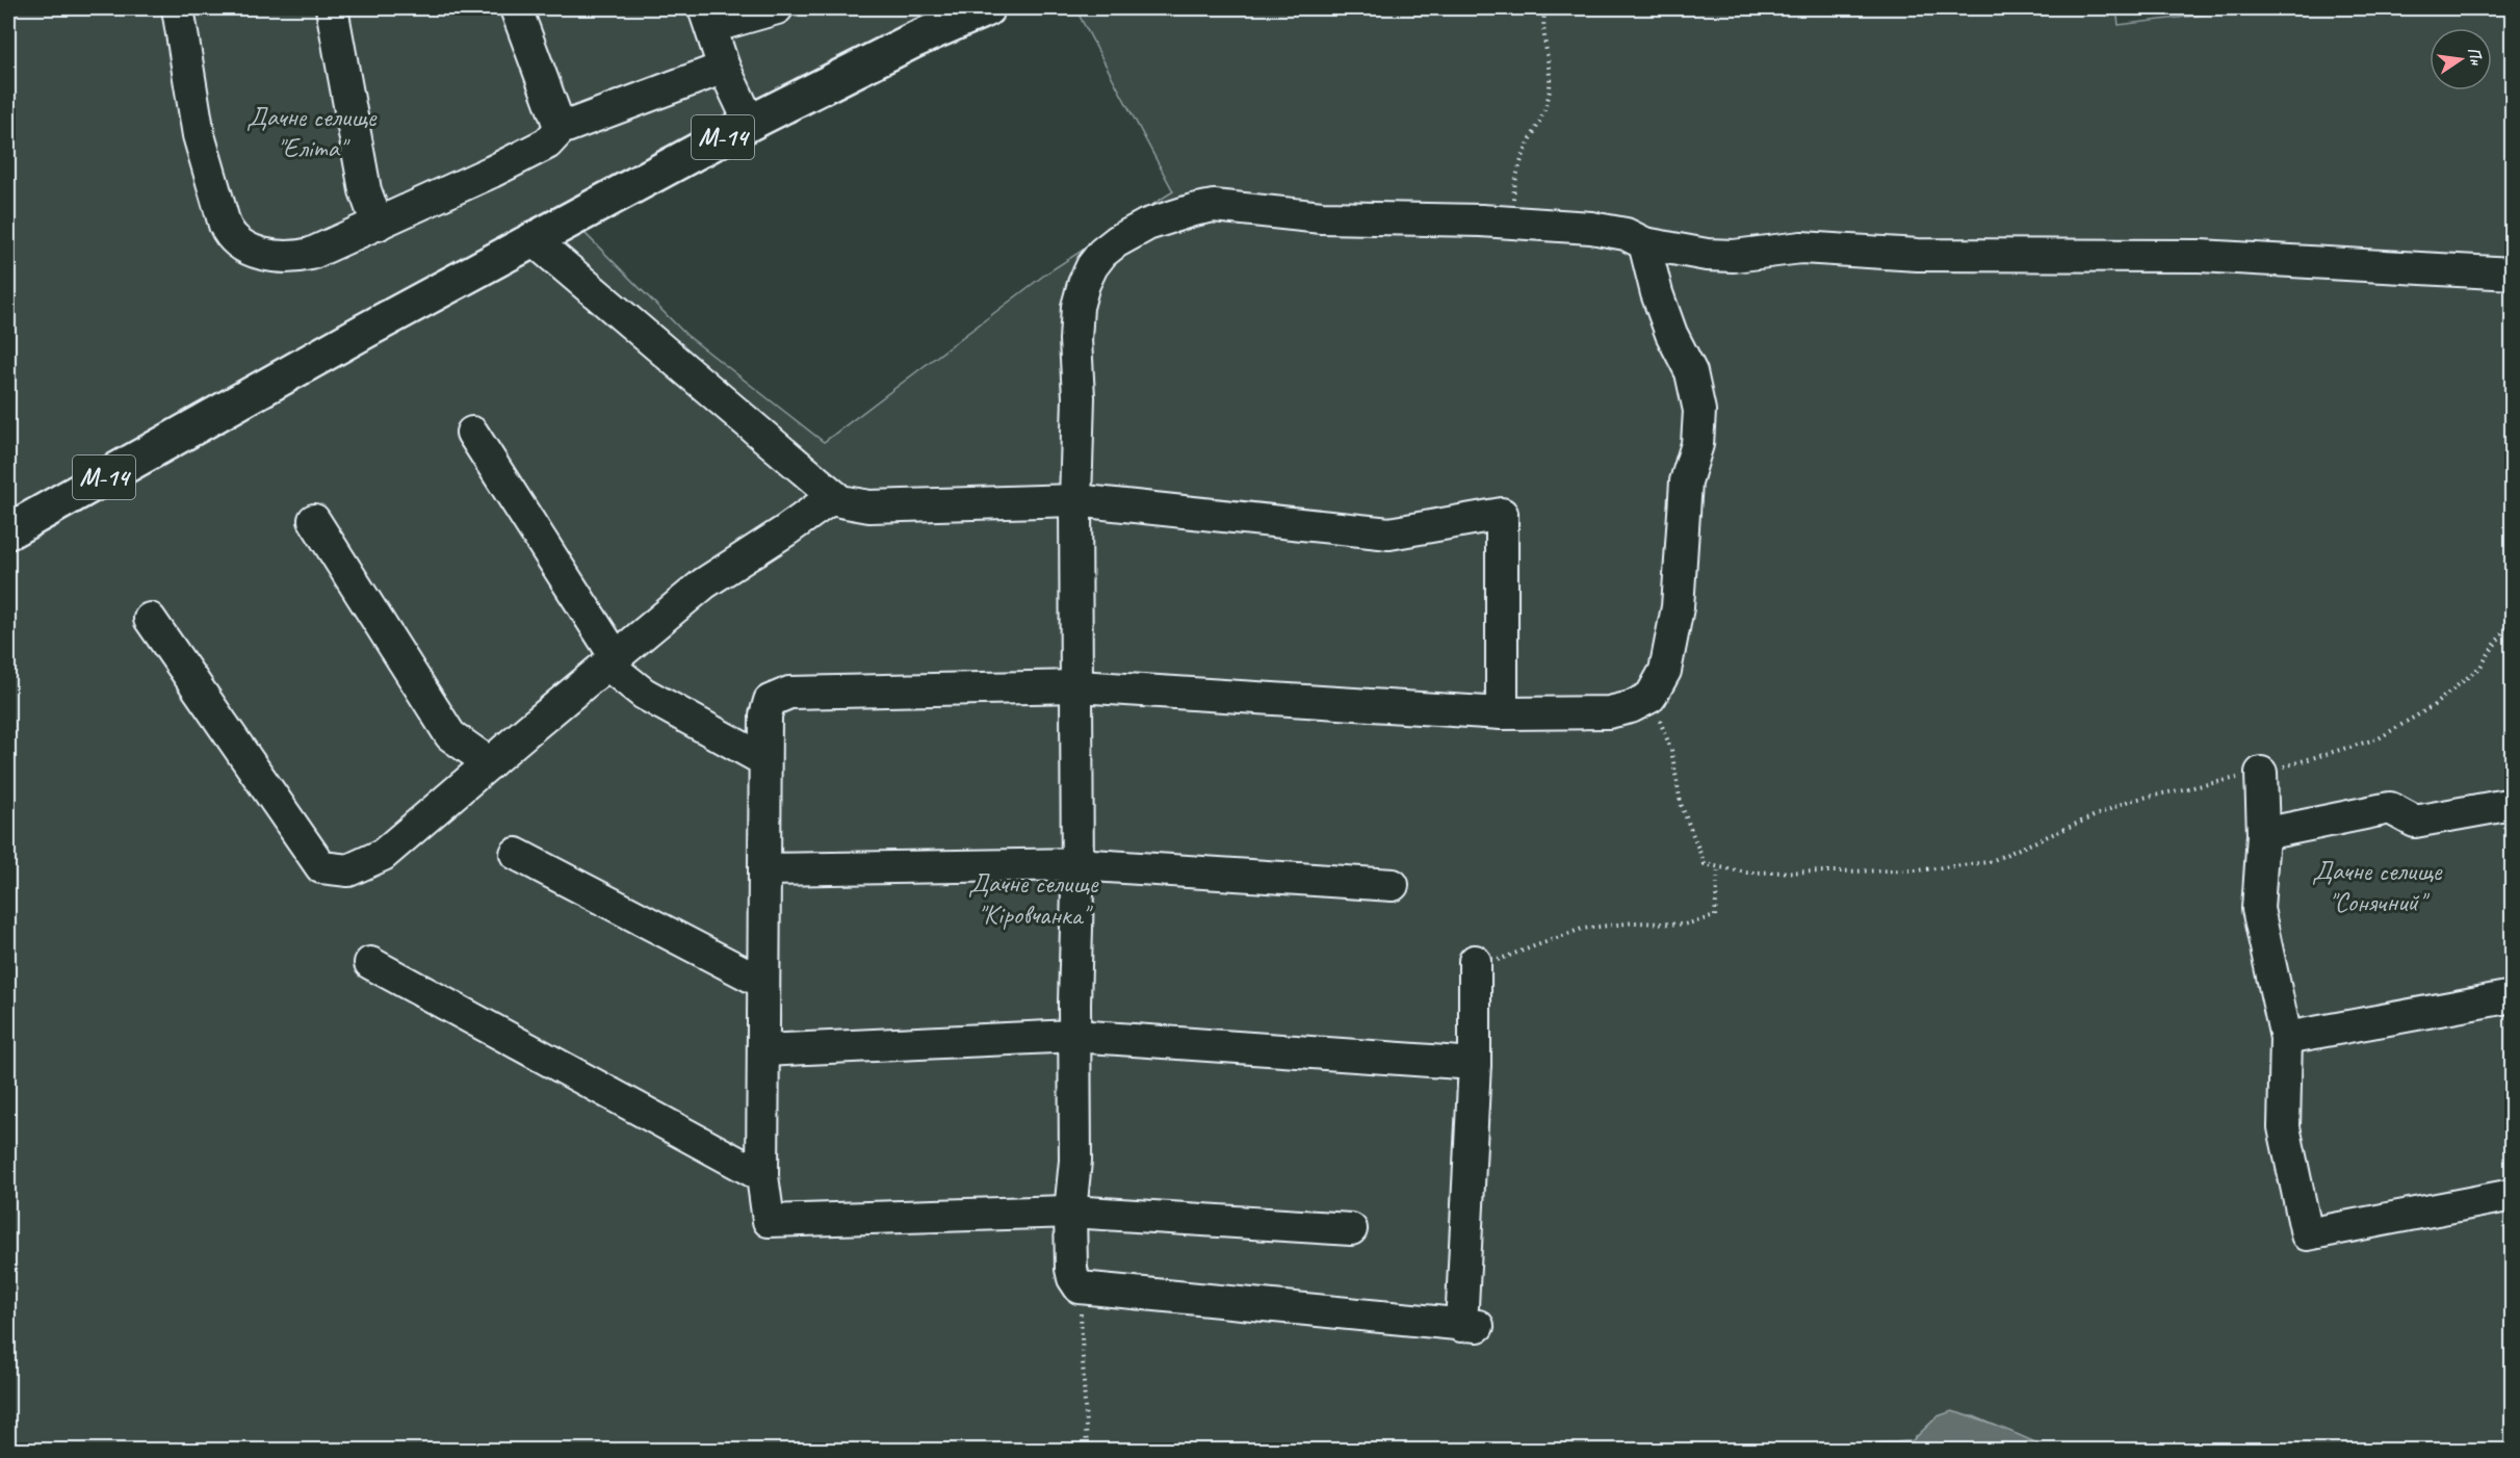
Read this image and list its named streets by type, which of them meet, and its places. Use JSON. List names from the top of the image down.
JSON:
{
  "streets": {
    "highway": ["М-14"]
  },
  "parks": ["Дачне селище \"Еліта\"", "Дачне селище \"Сонячний\"", "Дачне селище \"Кіровчанка\""],
  "north": "right"
}
